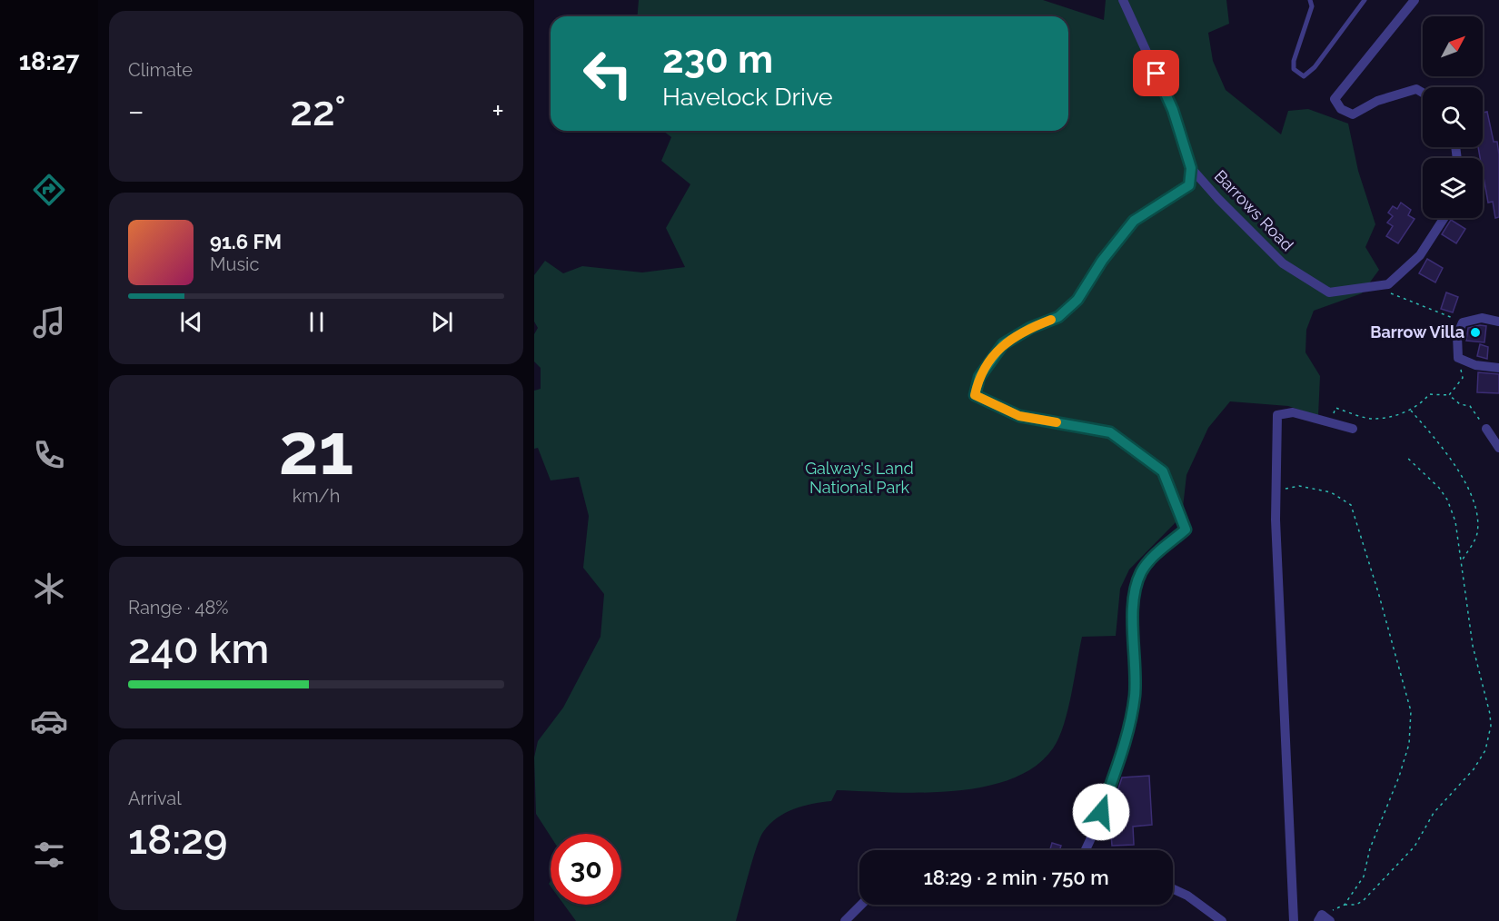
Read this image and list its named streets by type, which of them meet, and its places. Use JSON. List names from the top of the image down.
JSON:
{
  "streets": {
    "street": ["Barrows Road"]
  },
  "parks": ["Galway's Land National Park"],
  "places": ["Barrow Villa"],
  "north": "top right",
  "page": {
    "tabs": "18:27",
    "tile": [
      "Climate",
      ["21", "km/h"],
      ["Range · 48%", "240 km"],
      ["Arrival", "18:29"]
    ],
    "turn": ["230 m", "Havelock Drive"],
    "heat": ["−", "22°", "+"],
    "song": ["91.6 FM", "Music"],
    "limit": "30",
    "trip": "18:29 · 2 min · 750 m"
  }
}
